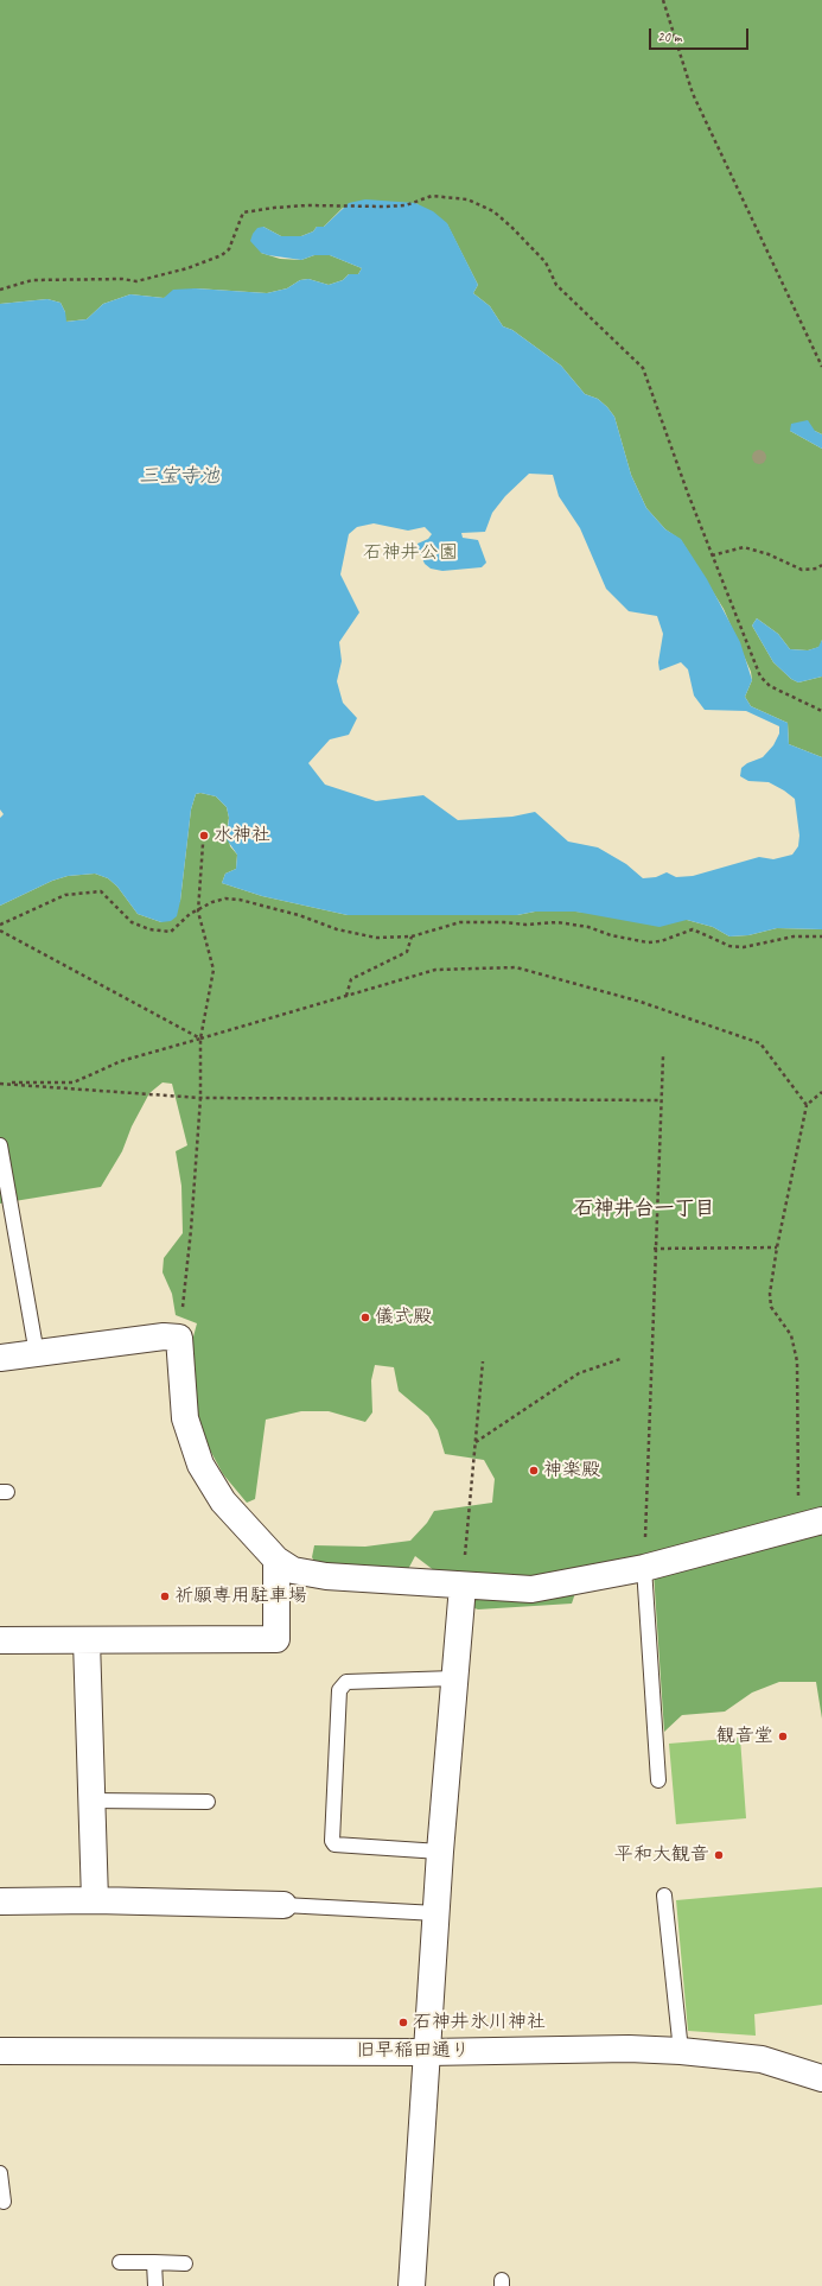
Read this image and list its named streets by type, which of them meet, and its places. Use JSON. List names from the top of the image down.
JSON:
{
  "streets": {
    "street": ["旧早稲田通り"]
  },
  "districts": ["石神井台一丁目"],
  "water": ["三宝寺池"],
  "parks": ["石神井公園"],
  "places": [
    "水神社",
    "儀式殿",
    "神楽殿",
    "祈願専用駐車場",
    "観音堂",
    "平和大観音",
    "石神井氷川神社"
  ],
  "scale_bar": "20 m"
}
